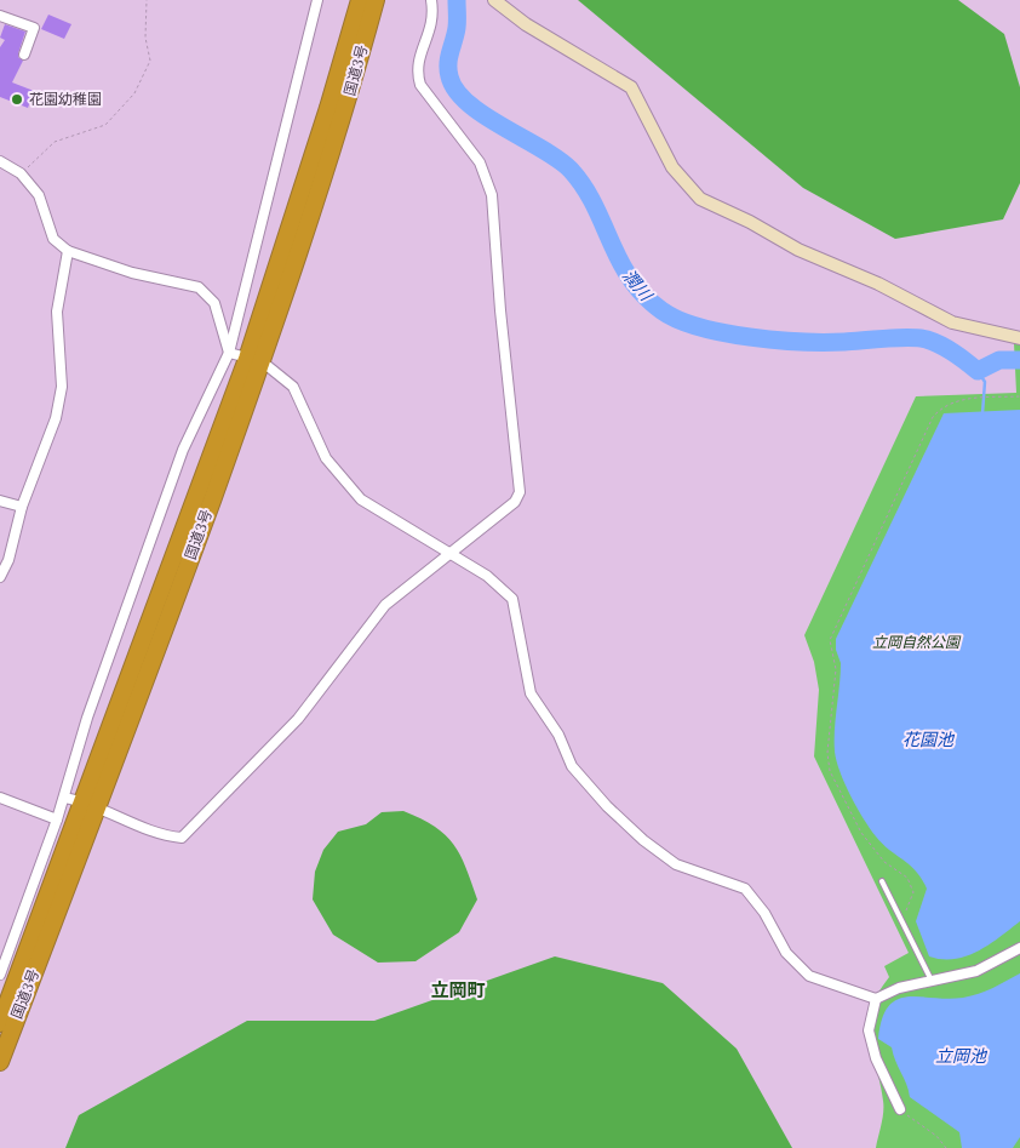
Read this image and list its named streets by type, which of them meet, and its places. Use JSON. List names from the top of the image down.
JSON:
{
  "streets": {
    "highway": ["国道3号"]
  },
  "districts": ["立岡町"],
  "water": ["潤川", "花園池", "立岡池"],
  "parks": ["立岡自然公園"],
  "places": ["花園幼稚園"]
}
